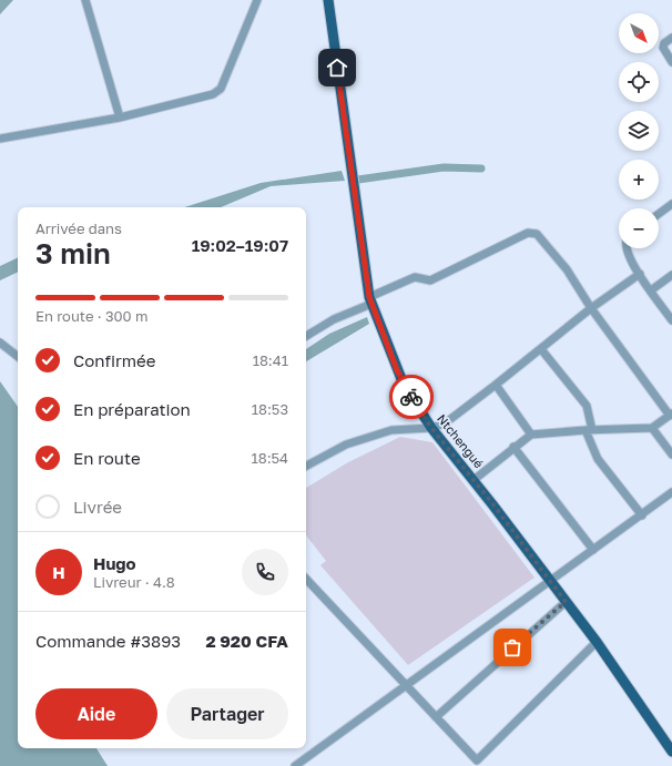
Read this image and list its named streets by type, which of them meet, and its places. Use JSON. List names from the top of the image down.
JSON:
{
  "streets": {
    "main road": ["Ntchengué"]
  },
  "north": "bottom right",
  "page": {
    "map_buttons": ["+", "−"],
    "heading": ["3 min", "Arrivée dans", "19:02–19:07"],
    "panel": [
      "Hugo",
      "Livreur · 4.8",
      "Commande #3893",
      "2 920 CFA"
    ],
    "bar": "En route · 300 m",
    "list": [
      ["Confirmée", "18:41"],
      ["En préparation", "18:53"],
      ["En route", "18:54"],
      "Livrée"
    ],
    "round": "H",
    "buttons": ["Aide", "Partager"]
  }
}
